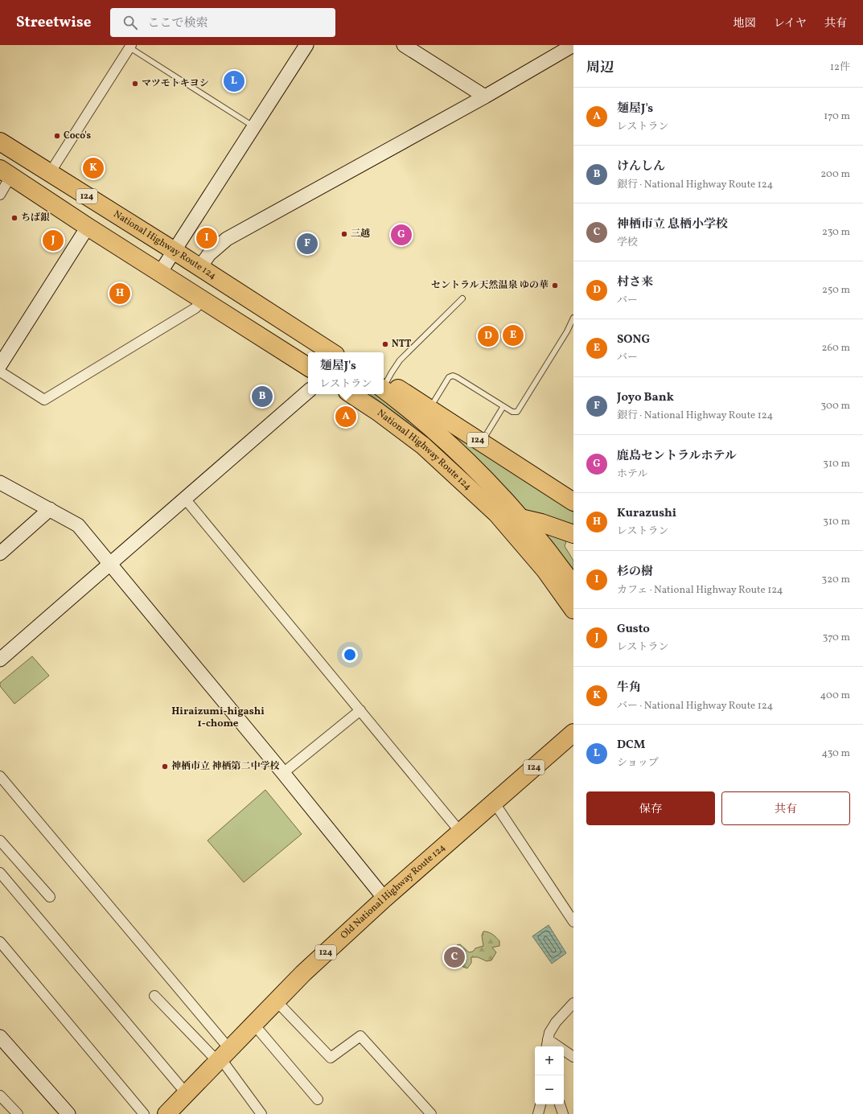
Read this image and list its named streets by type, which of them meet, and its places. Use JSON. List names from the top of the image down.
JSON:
{
  "streets": {
    "highway": ["124", "National Highway Route 124", "Old National Highway Route 124"]
  },
  "districts": ["Hiraizumi-higashi 1-chome"],
  "places": [
    "マツモトキヨシ",
    "Coco's",
    "ちば銀",
    "三越",
    "セントラル天然温泉 ゆの華",
    "NTT",
    "神栖市立 神栖第二中学校"
  ],
  "page": {
    "header": "Streetwise",
    "search": "ここで検索",
    "nav": ["地図", "レイヤ", "共有"],
    "heading": ["周辺", "12件"],
    "pins": [
      "L",
      "K",
      "G",
      "I",
      "J",
      "F",
      "H",
      "E",
      "D",
      "B",
      "A",
      "C"
    ],
    "list": [
      {
        "mark": "A",
        "name": "麺屋J's",
        "note": "レストラン",
        "value": "170 m"
      },
      {
        "mark": "B",
        "name": "けんしん",
        "note": "銀行 · National Highway Route 124",
        "value": "200 m"
      },
      {
        "mark": "C",
        "name": "神栖市立 息栖小学校",
        "note": "学校",
        "value": "230 m"
      },
      {
        "mark": "D",
        "name": "村さ来",
        "note": "バー",
        "value": "250 m"
      },
      {
        "mark": "E",
        "name": "SONG",
        "note": "バー",
        "value": "260 m"
      },
      {
        "mark": "F",
        "name": "Joyo Bank",
        "note": "銀行 · National Highway Route 124",
        "value": "300 m"
      },
      {
        "mark": "G",
        "name": "鹿島セントラルホテル",
        "note": "ホテル",
        "value": "310 m"
      },
      {
        "mark": "H",
        "name": "Kurazushi",
        "note": "レストラン",
        "value": "310 m"
      },
      {
        "mark": "I",
        "name": "杉の樹",
        "note": "カフェ · National Highway Route 124",
        "value": "320 m"
      },
      {
        "mark": "J",
        "name": "Gusto",
        "note": "レストラン",
        "value": "370 m"
      },
      {
        "mark": "K",
        "name": "牛角",
        "note": "バー · National Highway Route 124",
        "value": "400 m"
      },
      {
        "mark": "L",
        "name": "DCM",
        "note": "ショップ",
        "value": "430 m"
      }
    ],
    "popup": ["麺屋J's", "レストラン"],
    "buttons": ["保存", "共有"],
    "map_buttons": ["+", "−"]
  }
}
